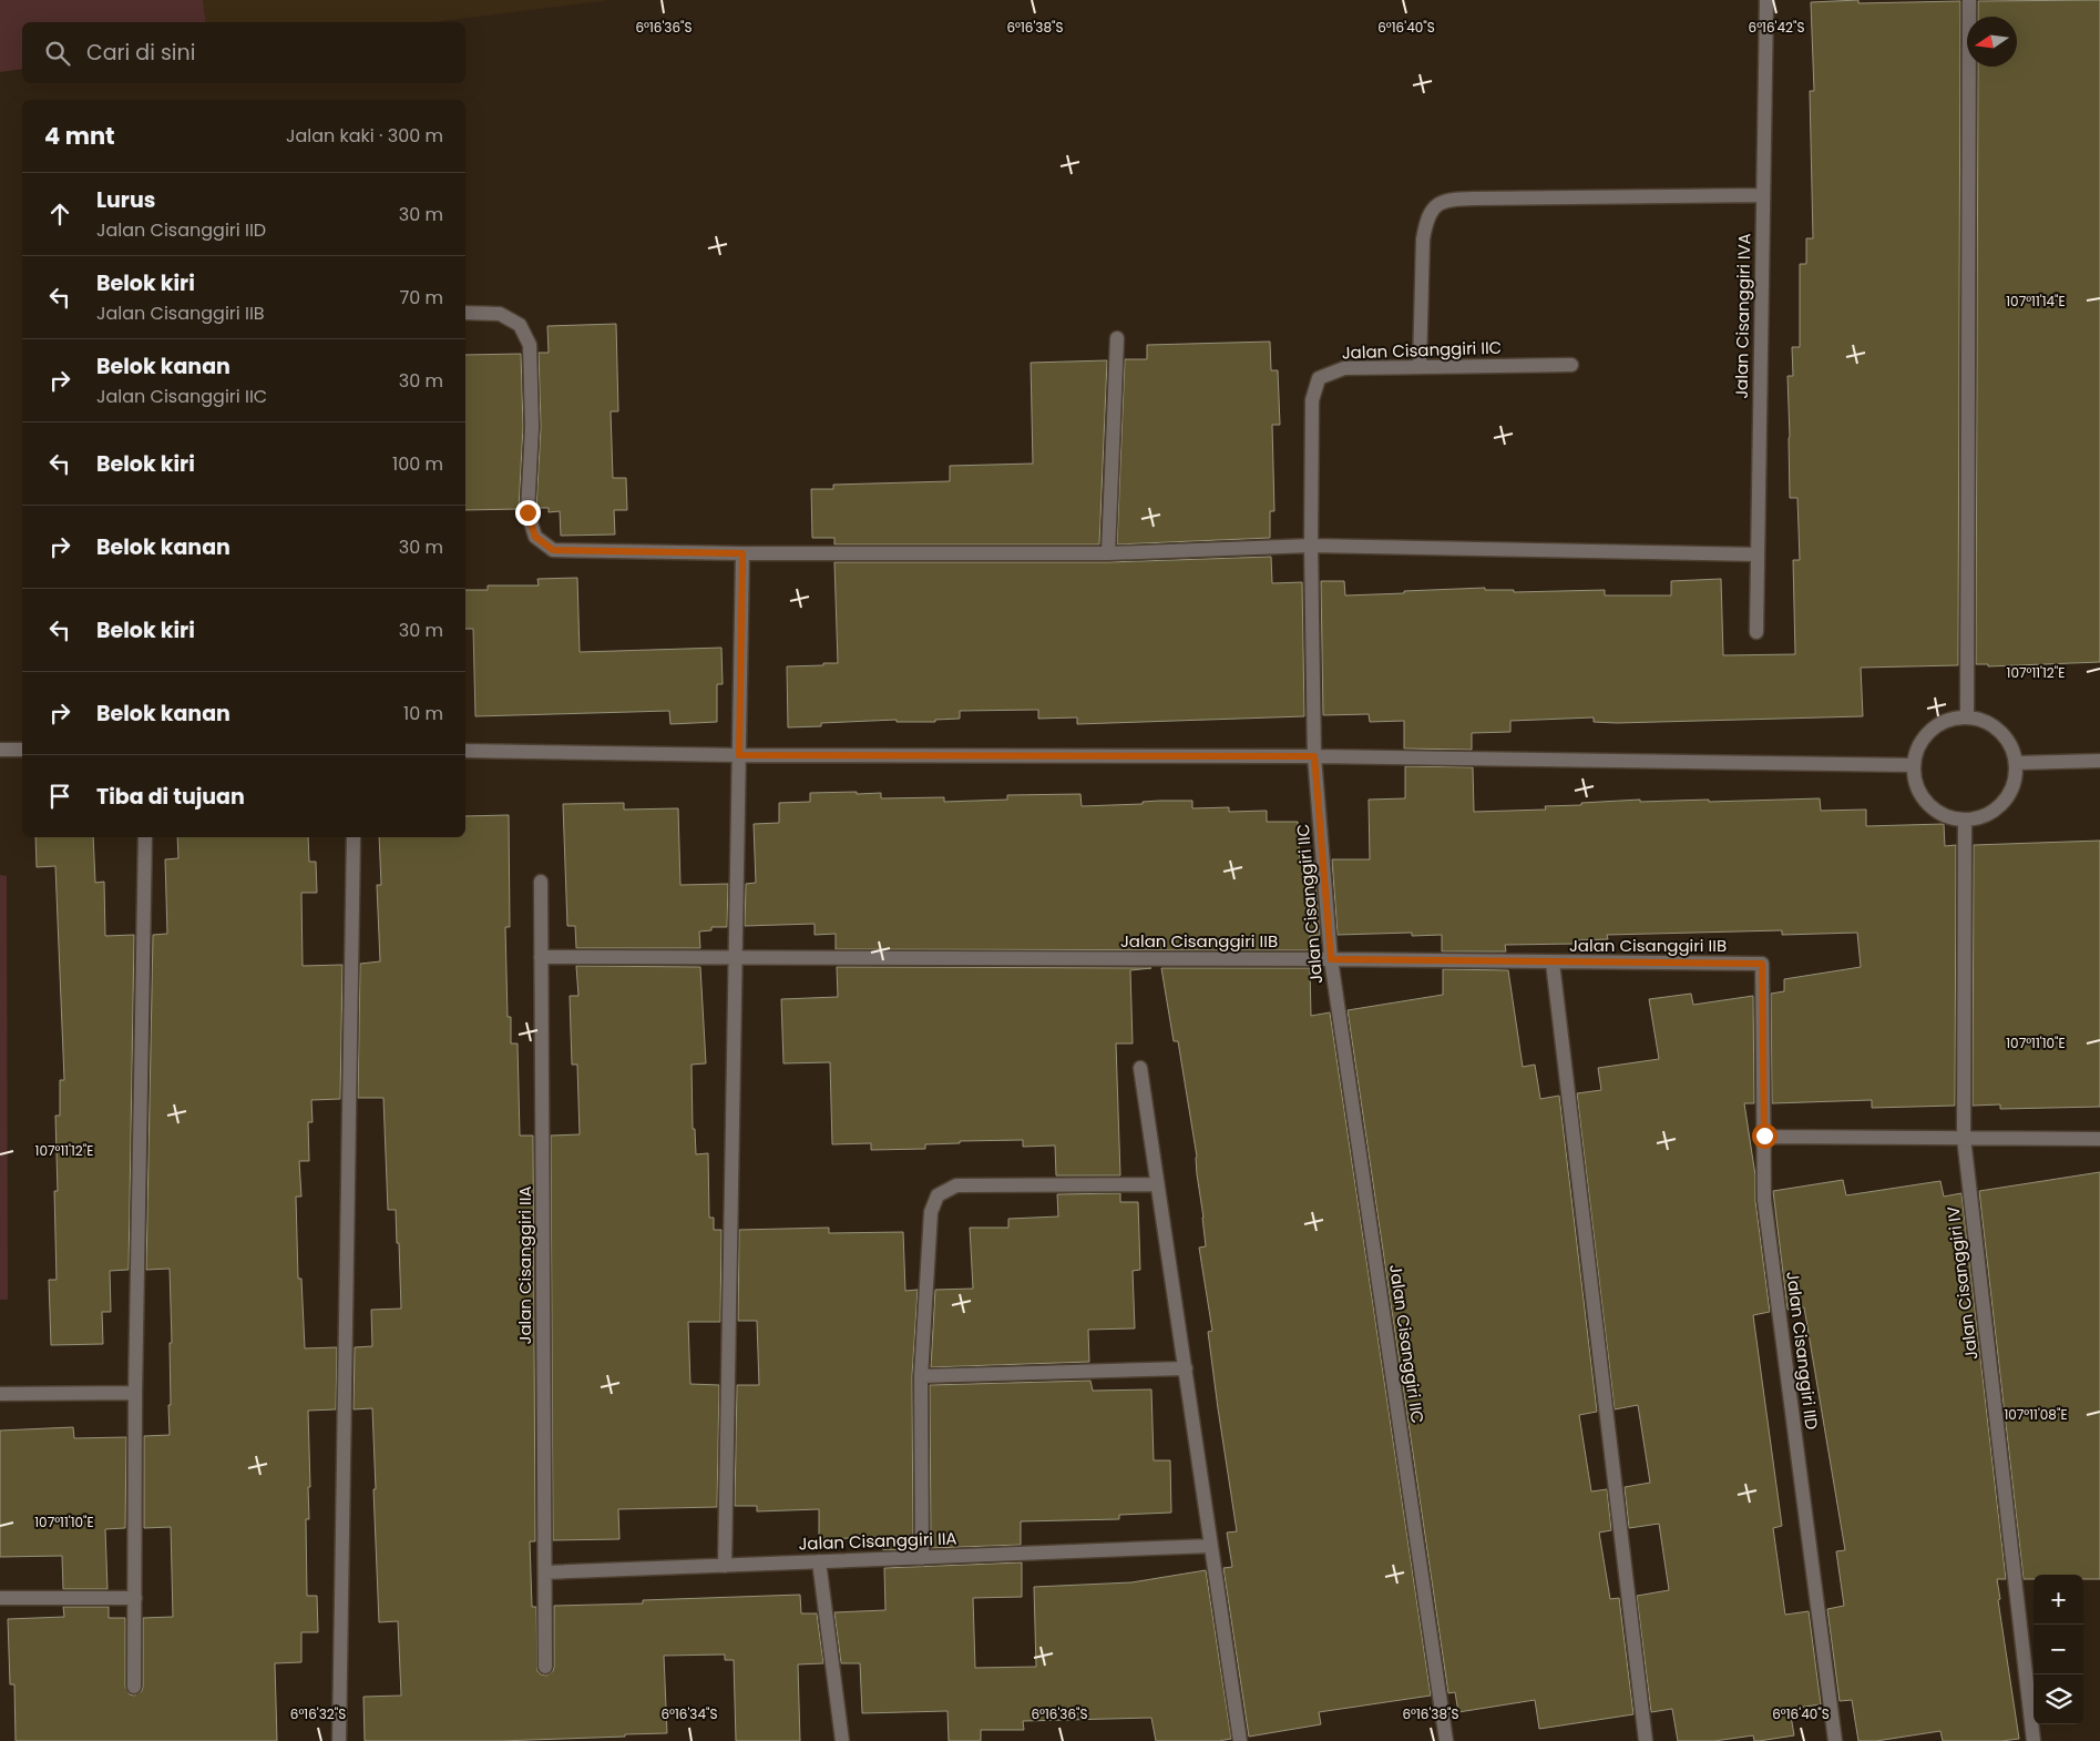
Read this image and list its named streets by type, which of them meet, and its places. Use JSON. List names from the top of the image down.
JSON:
{
  "streets": {
    "street": [
      "Jalan Cisanggiri IVA",
      "Jalan Cisanggiri IIC",
      "Jalan Cisanggiri IIB",
      "Jalan Cisanggiri IIA",
      "Jalan Cisanggiri IV",
      "Jalan Cisanggiri IID"
    ]
  },
  "crossings": [
    ["Jalan Cisanggiri IIC", "Jalan Cisanggiri IIB"],
    ["Jalan Cisanggiri IIB", "Jalan Cisanggiri IID"]
  ],
  "north": "left",
  "page": {
    "search": "Cari di sini",
    "heading": ["4 mnt", "Jalan kaki · 300 m"],
    "list": [
      ["Lurus", "Jalan Cisanggiri IID", "30 m"],
      ["Belok kiri", "Jalan Cisanggiri IIB", "70 m"],
      ["Belok kanan", "Jalan Cisanggiri IIC", "30 m"],
      ["Belok kiri", "100 m"],
      ["Belok kanan", "30 m"],
      ["Belok kiri", "30 m"],
      ["Belok kanan", "10 m"],
      "Tiba di tujuan"
    ],
    "map_buttons": ["+", "−"]
  },
  "coordinates": [
    "6°16'36\"S",
    "6°16'38\"S",
    "6°16'40\"S",
    "6°16'42\"S",
    "107°11'14\"E",
    "107°11'12\"E",
    "107°11'10\"E",
    "107°11'08\"E",
    "6°16'32\"S",
    "6°16'34\"S"
  ]
}
